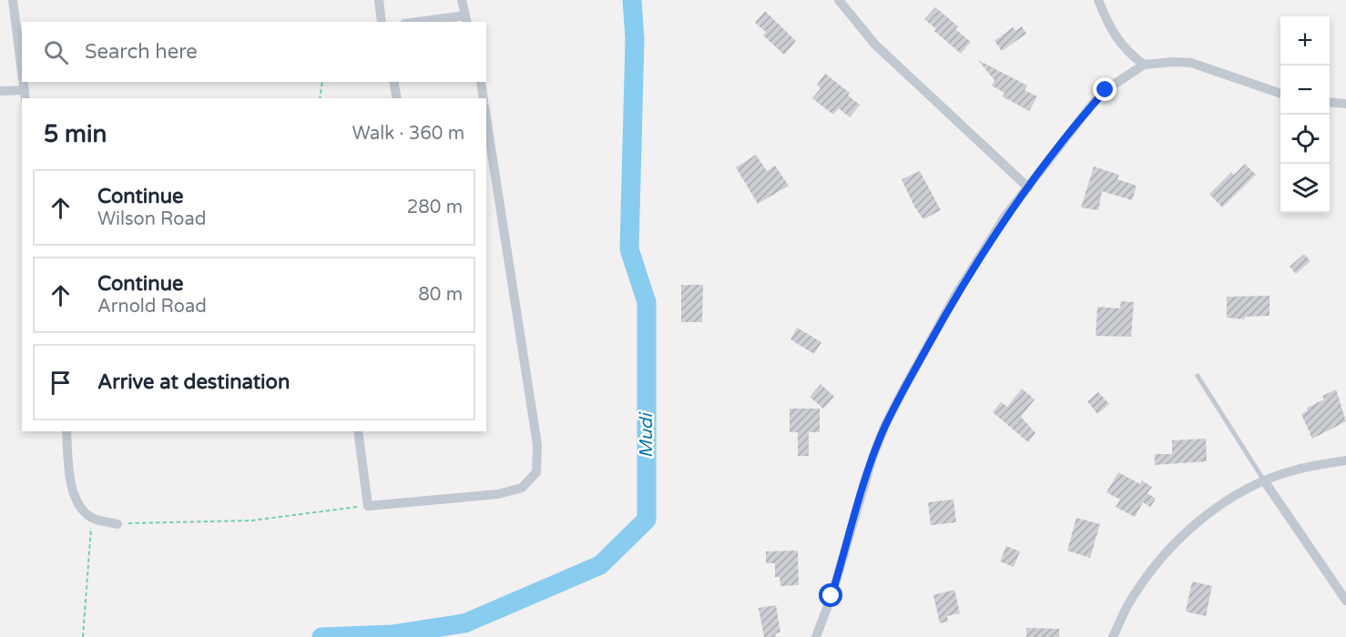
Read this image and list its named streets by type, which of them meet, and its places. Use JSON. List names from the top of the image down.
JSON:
{
  "water": ["Mudi"],
  "page": {
    "map_buttons": ["+", "−"],
    "search": "Search here",
    "heading": ["5 min", "Walk · 360 m"],
    "list": [
      ["Continue", "Wilson Road", "280 m"],
      ["Continue", "Arnold Road", "80 m"],
      "Arrive at destination"
    ]
  }
}
